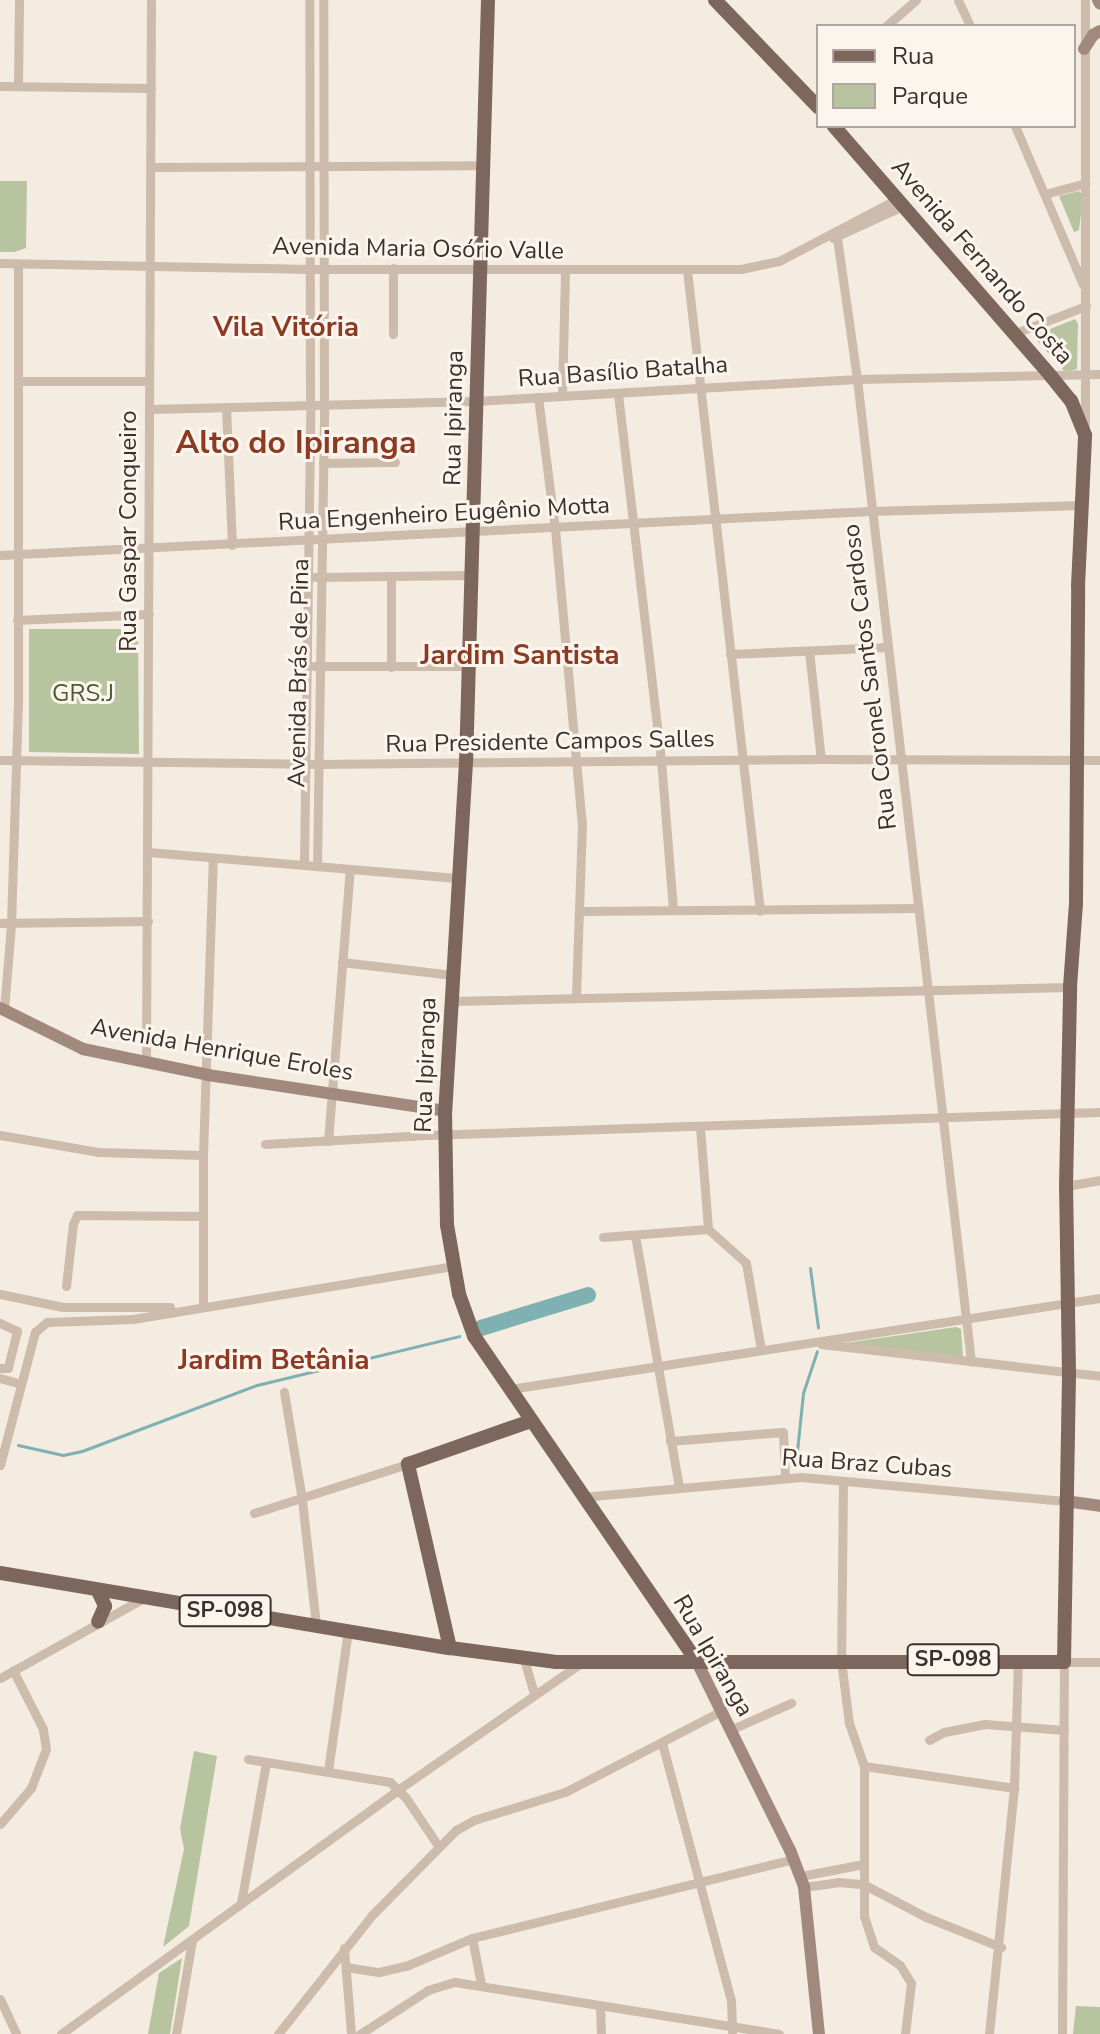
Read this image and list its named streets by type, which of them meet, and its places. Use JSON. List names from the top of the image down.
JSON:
{
  "streets": {
    "main road": [
      "Avenida Fernando Costa",
      "Rua Ipiranga",
      "Avenida Henrique Eroles",
      "Rua Braz Cubas",
      "SP-098"
    ],
    "street": [
      "Avenida Maria Osório Valle",
      "Rua Basílio Batalha",
      "Rua Engenheiro Eugênio Motta",
      "Rua Gaspar Conqueiro",
      "Avenida Brás de Pina",
      "Rua Coronel Santos Cardoso",
      "Rua Presidente Campos Salles"
    ]
  },
  "crossings": [
    ["Avenida Maria Osório Valle", "Avenida Fernando Costa"],
    ["Avenida Maria Osório Valle", "Rua Ipiranga"],
    ["Avenida Maria Osório Valle", "Rua Gaspar Conqueiro"],
    ["Avenida Maria Osório Valle", "Avenida Brás de Pina"],
    ["Avenida Maria Osório Valle", "Rua Coronel Santos Cardoso"],
    ["Avenida Fernando Costa", "Rua Basílio Batalha"],
    ["Rua Basílio Batalha", "Rua Ipiranga"],
    ["Rua Basílio Batalha", "Rua Gaspar Conqueiro"],
    ["Rua Basílio Batalha", "Avenida Brás de Pina"],
    ["Rua Basílio Batalha", "Rua Coronel Santos Cardoso"],
    ["Rua Ipiranga", "Rua Engenheiro Eugênio Motta"],
    ["Rua Ipiranga", "Rua Presidente Campos Salles"],
    ["Rua Ipiranga", "Avenida Henrique Eroles"],
    ["Rua Ipiranga", "Rua Braz Cubas"],
    ["Rua Ipiranga", "SP-098"],
    ["Rua Engenheiro Eugênio Motta", "Rua Gaspar Conqueiro"],
    ["Rua Engenheiro Eugênio Motta", "Avenida Brás de Pina"],
    ["Rua Engenheiro Eugênio Motta", "Rua Coronel Santos Cardoso"],
    ["Rua Gaspar Conqueiro", "Rua Presidente Campos Salles"],
    ["Rua Gaspar Conqueiro", "Avenida Henrique Eroles"],
    ["Avenida Brás de Pina", "Rua Presidente Campos Salles"],
    ["Rua Coronel Santos Cardoso", "Rua Presidente Campos Salles"]
  ],
  "districts": [
    "Vila Vitória",
    "Alto do Ipiranga",
    "Jardim Santista",
    "Jardim Betânia"
  ],
  "parks": ["GRS.J"],
  "legend": ["Rua", "Parque"]
}
